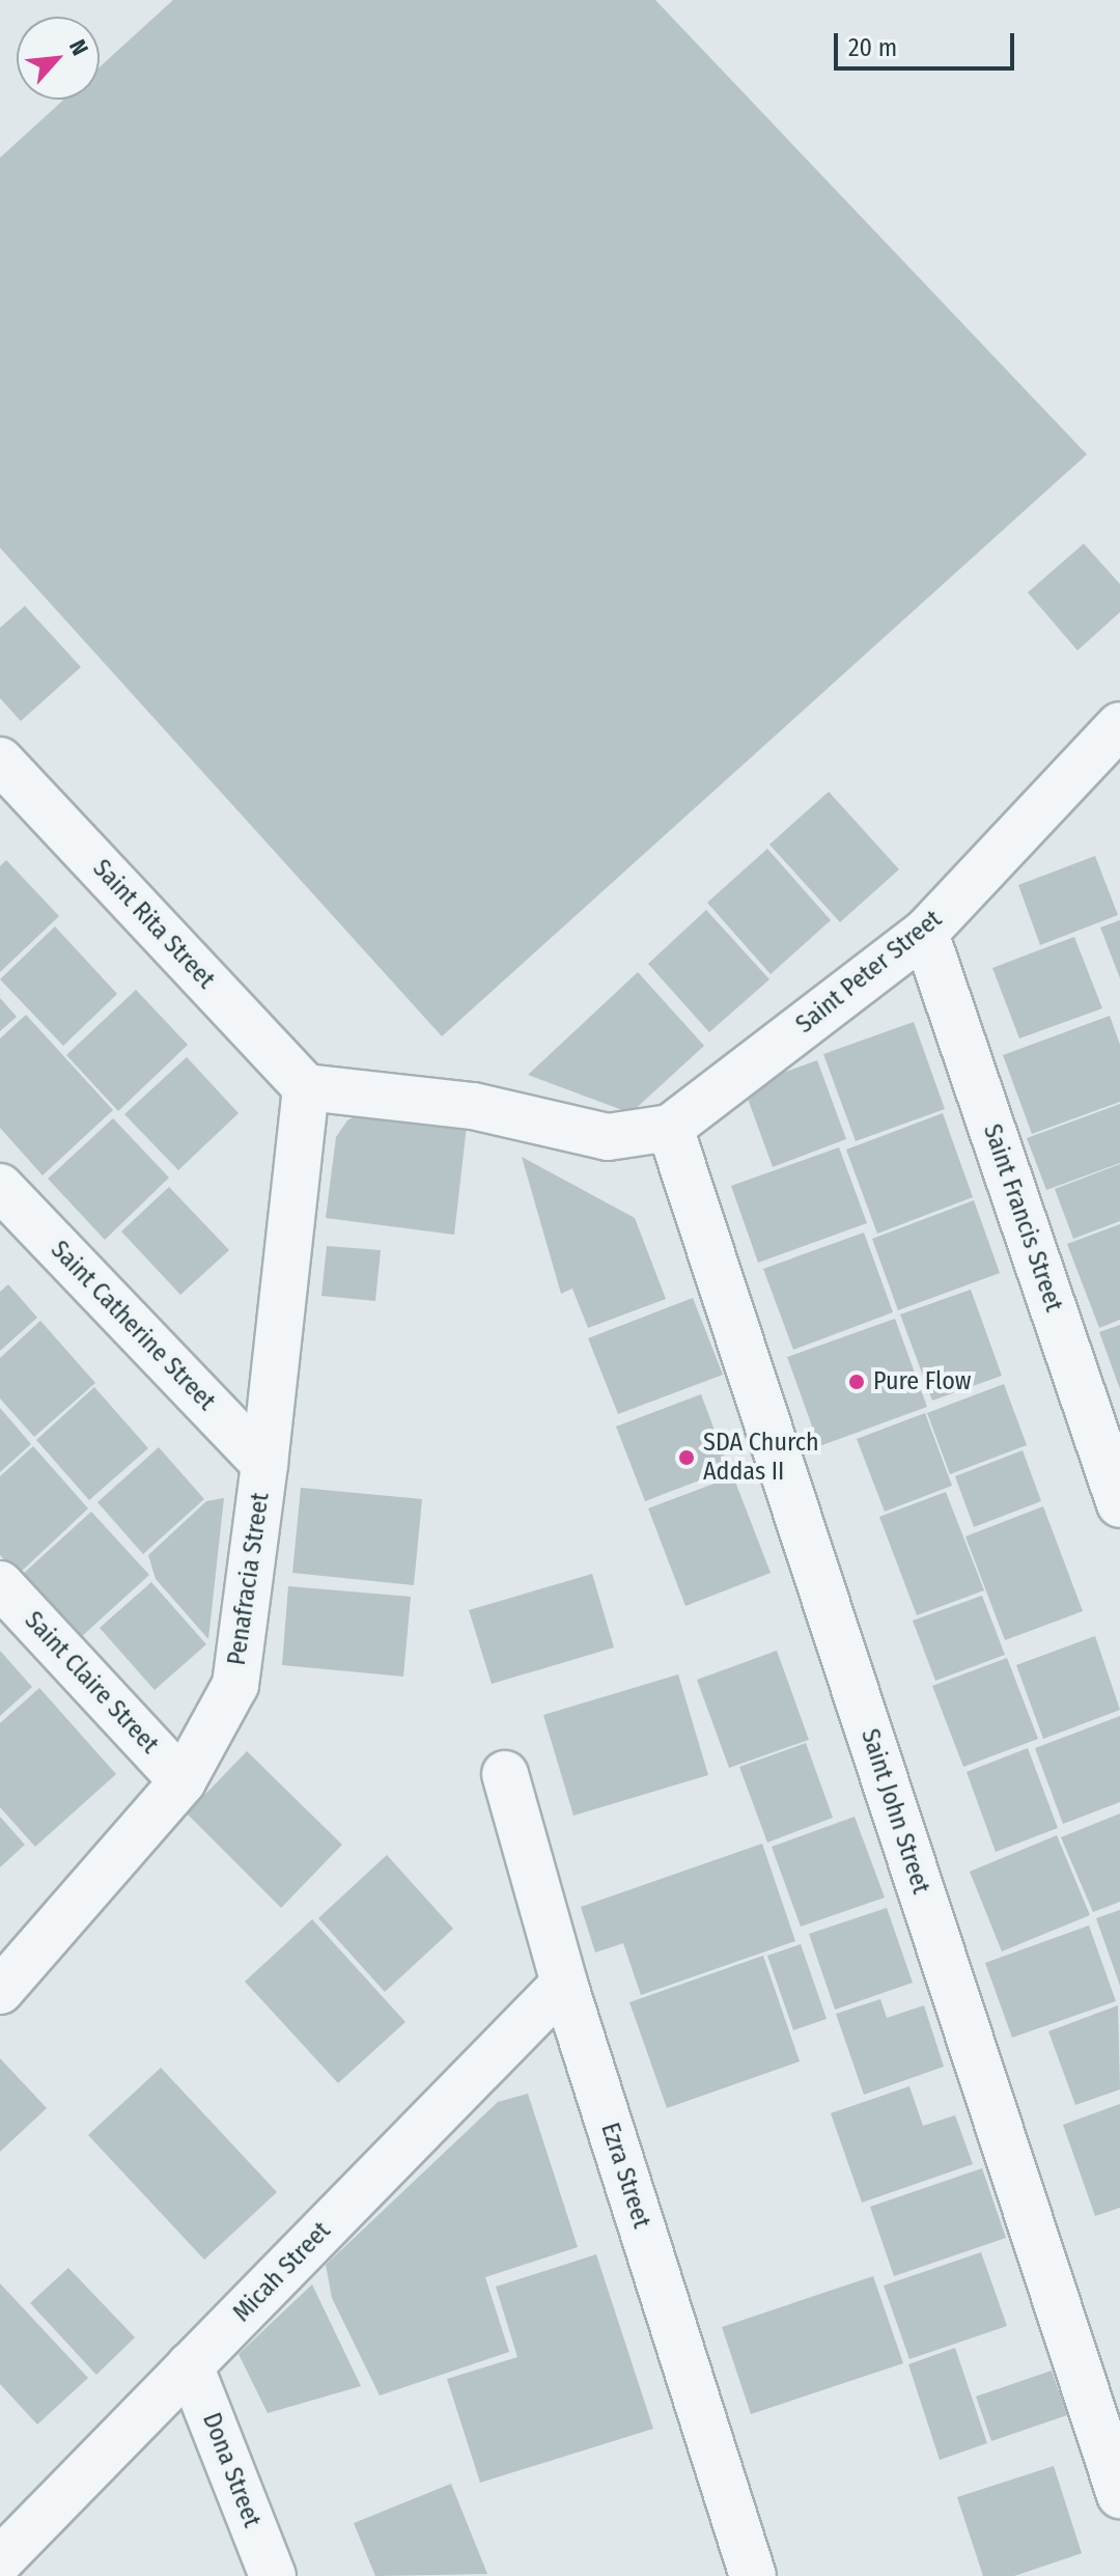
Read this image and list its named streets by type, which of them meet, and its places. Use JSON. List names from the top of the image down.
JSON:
{
  "streets": {
    "street": [
      "Saint Rita Street",
      "Saint Peter Street",
      "Saint Francis Street",
      "Saint Catherine Street",
      "Penafracia Street",
      "Saint Claire Street",
      "Saint John Street",
      "Ezra Street",
      "Micah Street",
      "Dona Street"
    ]
  },
  "crossings": [
    ["Saint Rita Street", "Penafracia Street"],
    ["Saint Peter Street", "Saint Francis Street"],
    ["Saint Peter Street", "Saint John Street"],
    ["Saint Catherine Street", "Penafracia Street"],
    ["Penafracia Street", "Saint Claire Street"],
    ["Ezra Street", "Micah Street"],
    ["Micah Street", "Dona Street"]
  ],
  "places": ["Pure Flow", "SDA Church Addas II"],
  "scale_bar": "20 m",
  "north": "top right"
}
